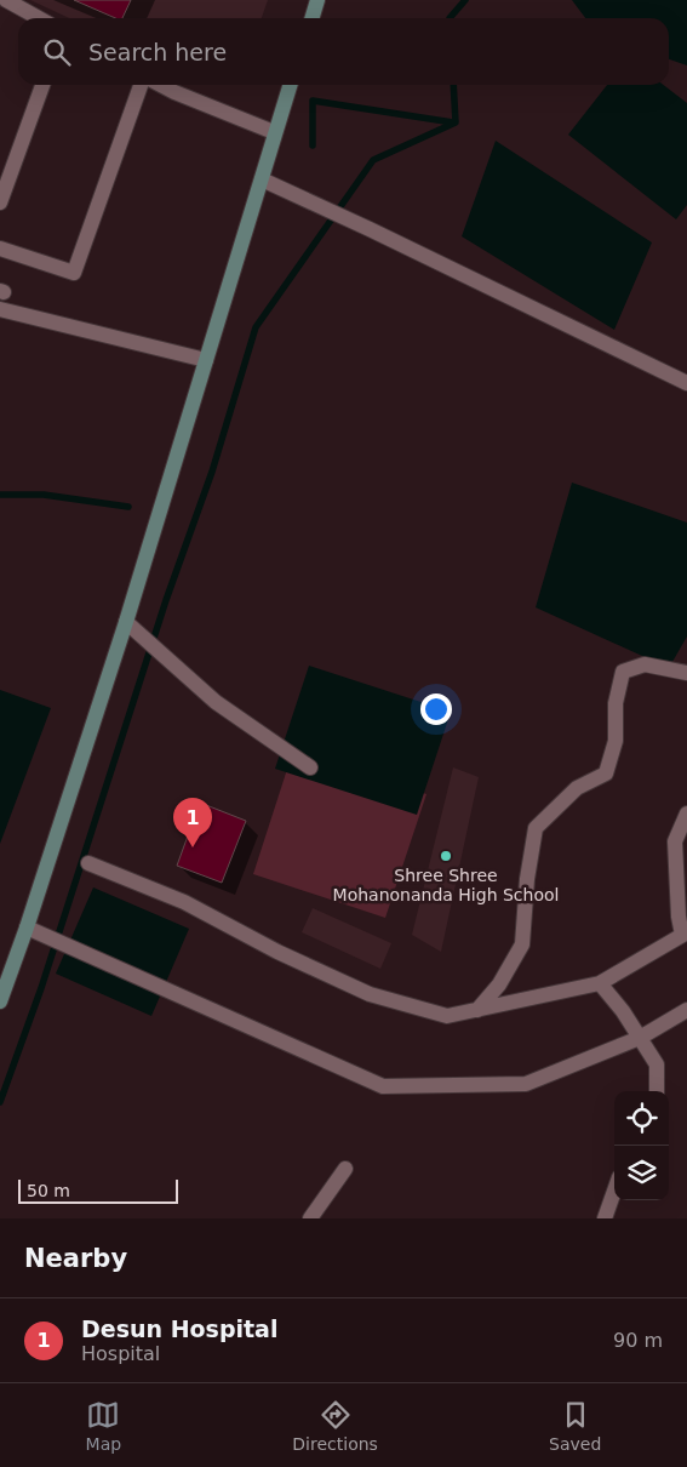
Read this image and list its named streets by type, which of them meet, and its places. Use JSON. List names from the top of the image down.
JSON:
{
  "places": ["Shree Shree Mohanonanda High School"],
  "scale_bar": "50 m",
  "page": {
    "search": "Search here",
    "pins": "1",
    "scale": "50 m",
    "heading": "Nearby",
    "list": [
      {
        "mark": "1",
        "name": "Desun Hospital",
        "note": "Hospital",
        "value": "90 m"
      }
    ],
    "nav": ["Map", "Directions", "Saved"]
  }
}
